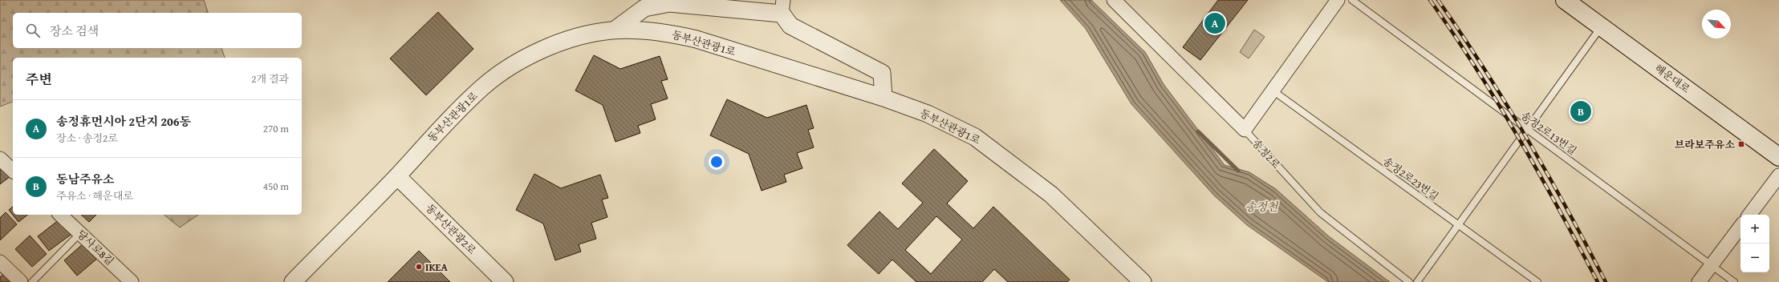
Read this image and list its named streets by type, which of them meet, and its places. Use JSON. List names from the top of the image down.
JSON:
{
  "streets": {
    "main road": ["해운대로"],
    "street": [
      "동부산관광1로",
      "송정2로",
      "동부산관광2로",
      "당사로8길"
    ],
    "lane": ["송정2로13번길", "송정2로23번길"]
  },
  "crossings": [
    ["동부산관광1로", "동부산관광2로"],
    ["송정2로", "송정2로23번길"]
  ],
  "water": ["송정천"],
  "places": {
    "transit": ["브라보주유소"],
    "other": ["IKEA"]
  },
  "north": "bottom right",
  "page": {
    "pins": ["A", "B"],
    "search": "장소 검색",
    "heading": ["주변", "2개 결과"],
    "list": [
      {
        "mark": "A",
        "name": "송정휴먼시아 2단지 206동",
        "note": "장소 · 송정2로",
        "value": "270 m"
      },
      {
        "mark": "B",
        "name": "동남주유소",
        "note": "주유소 · 해운대로",
        "value": "450 m"
      }
    ],
    "map_buttons": ["+", "−"]
  }
}
